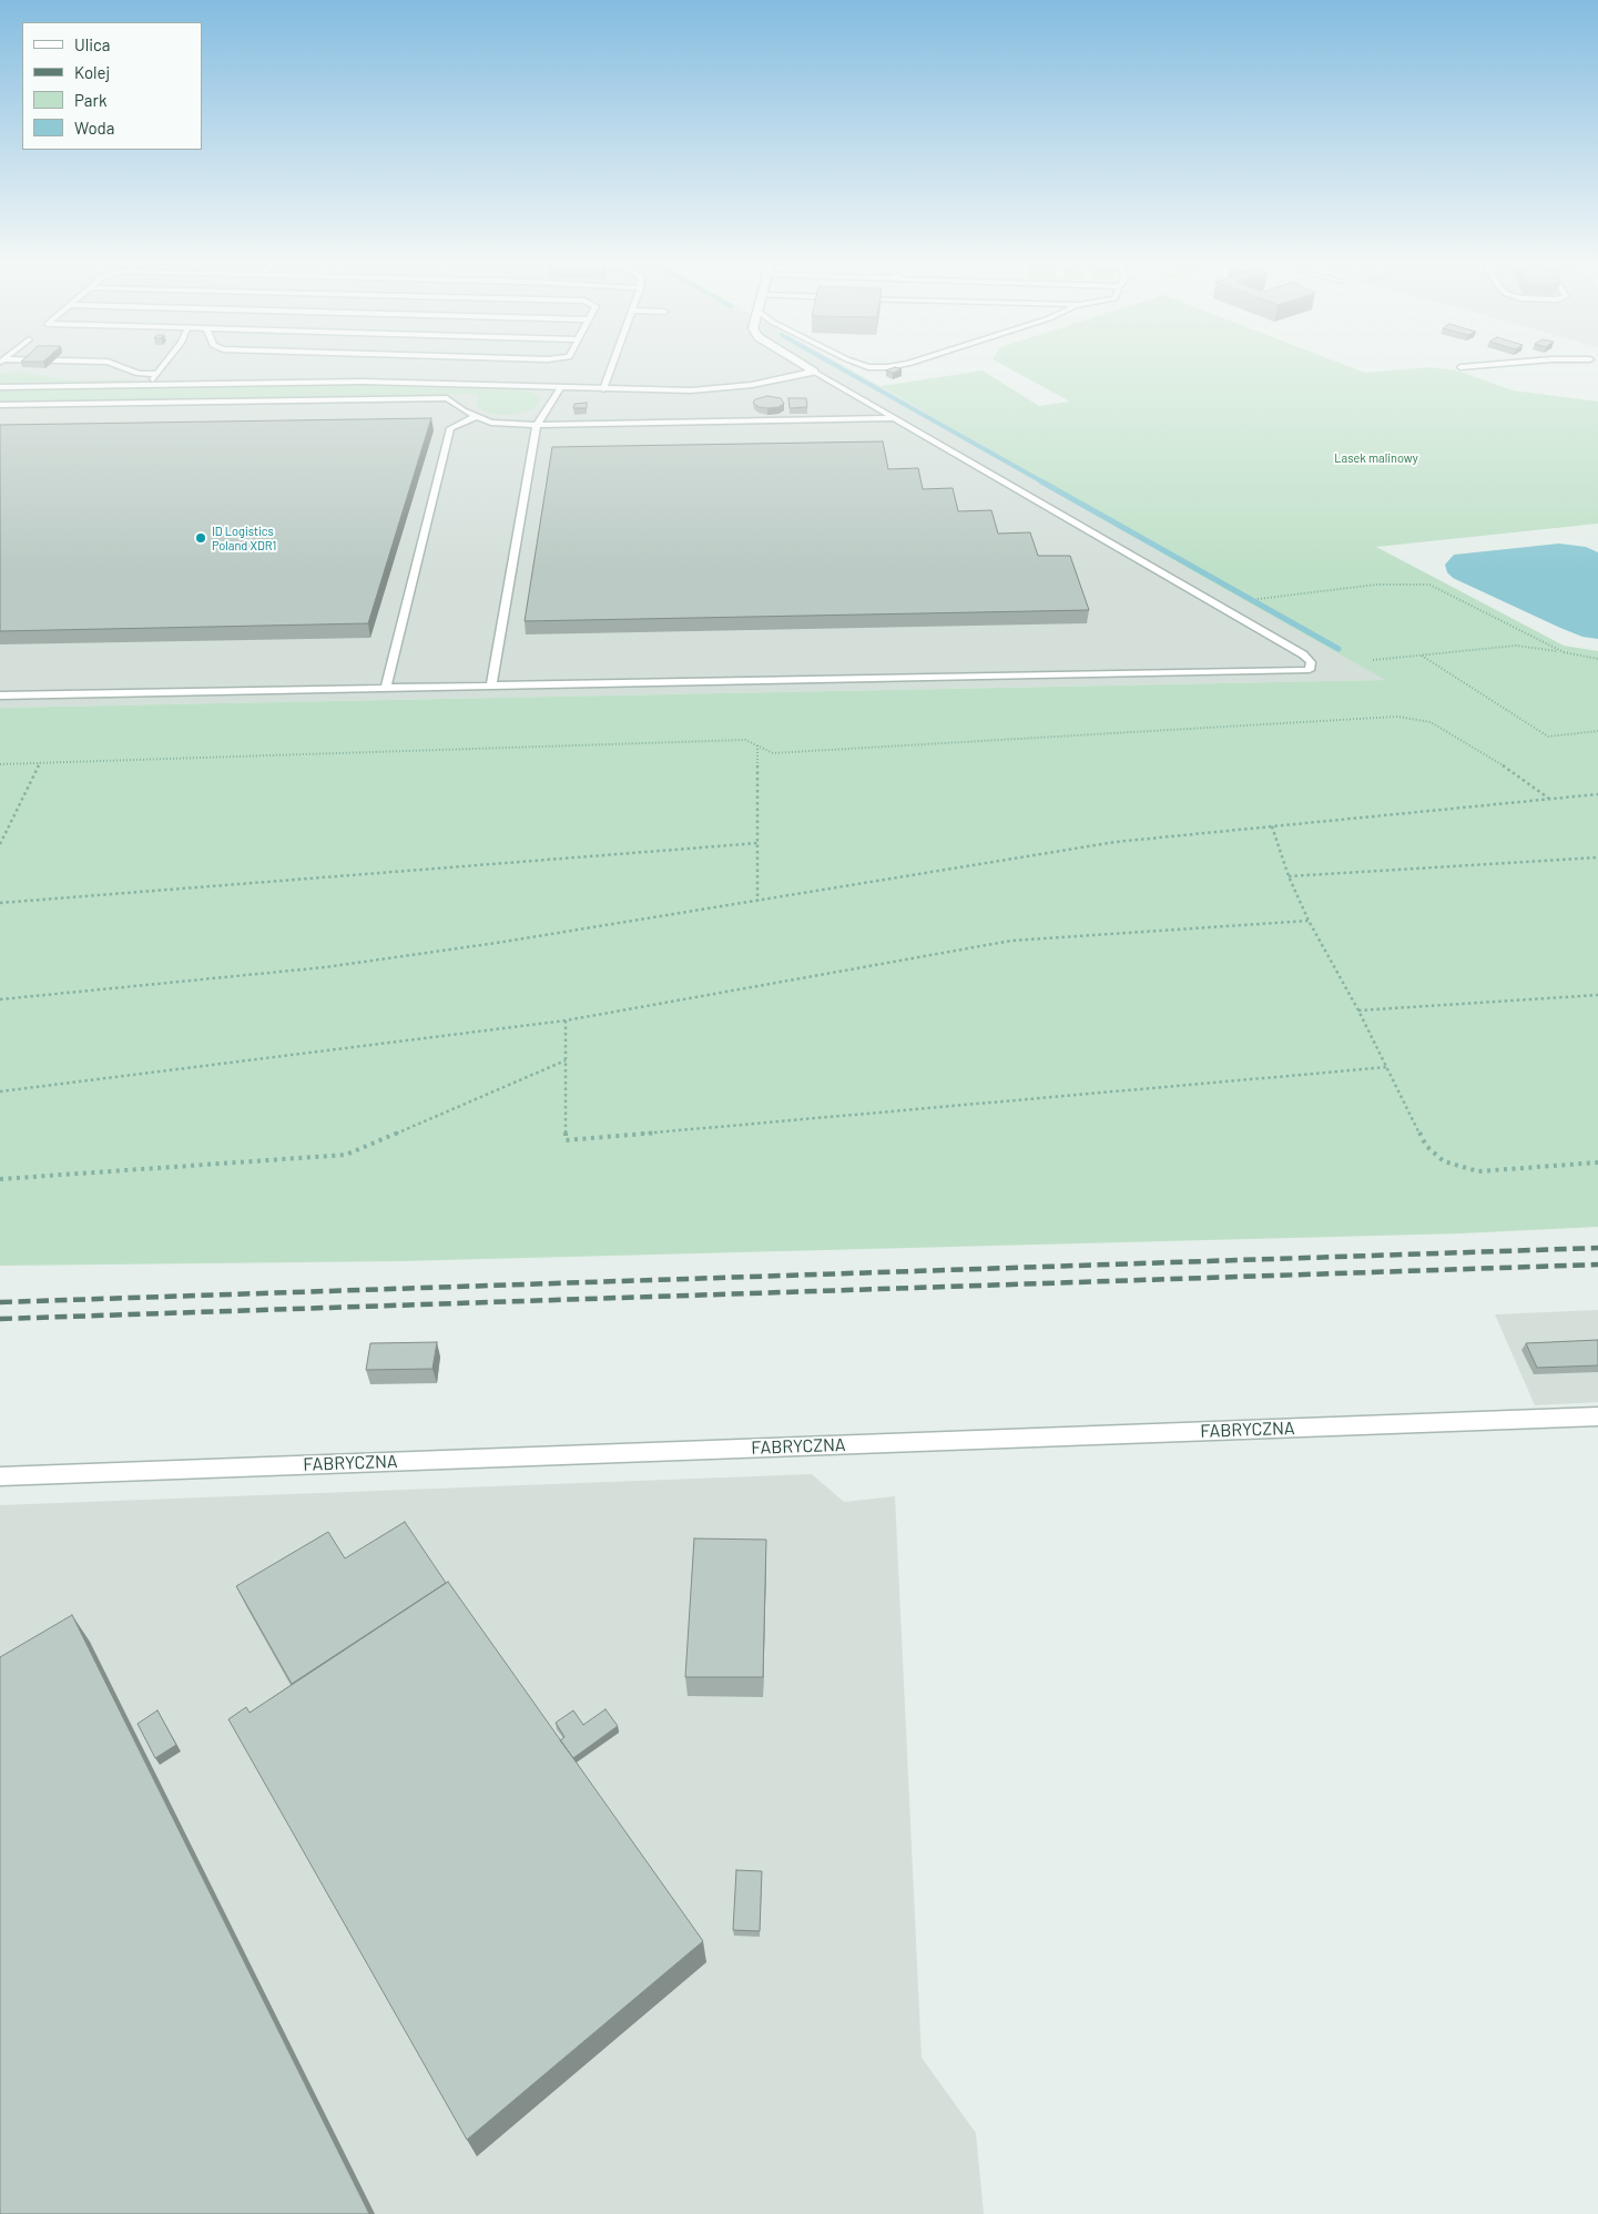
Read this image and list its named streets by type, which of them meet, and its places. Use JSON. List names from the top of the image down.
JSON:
{
  "streets": {
    "street": ["FABRYCZNA"]
  },
  "parks": ["Lasek malinowy"],
  "places": ["ID Logistics Poland XDR1"],
  "legend": [
    "Ulica",
    "Kolej",
    "Park",
    "Woda"
  ]
}
